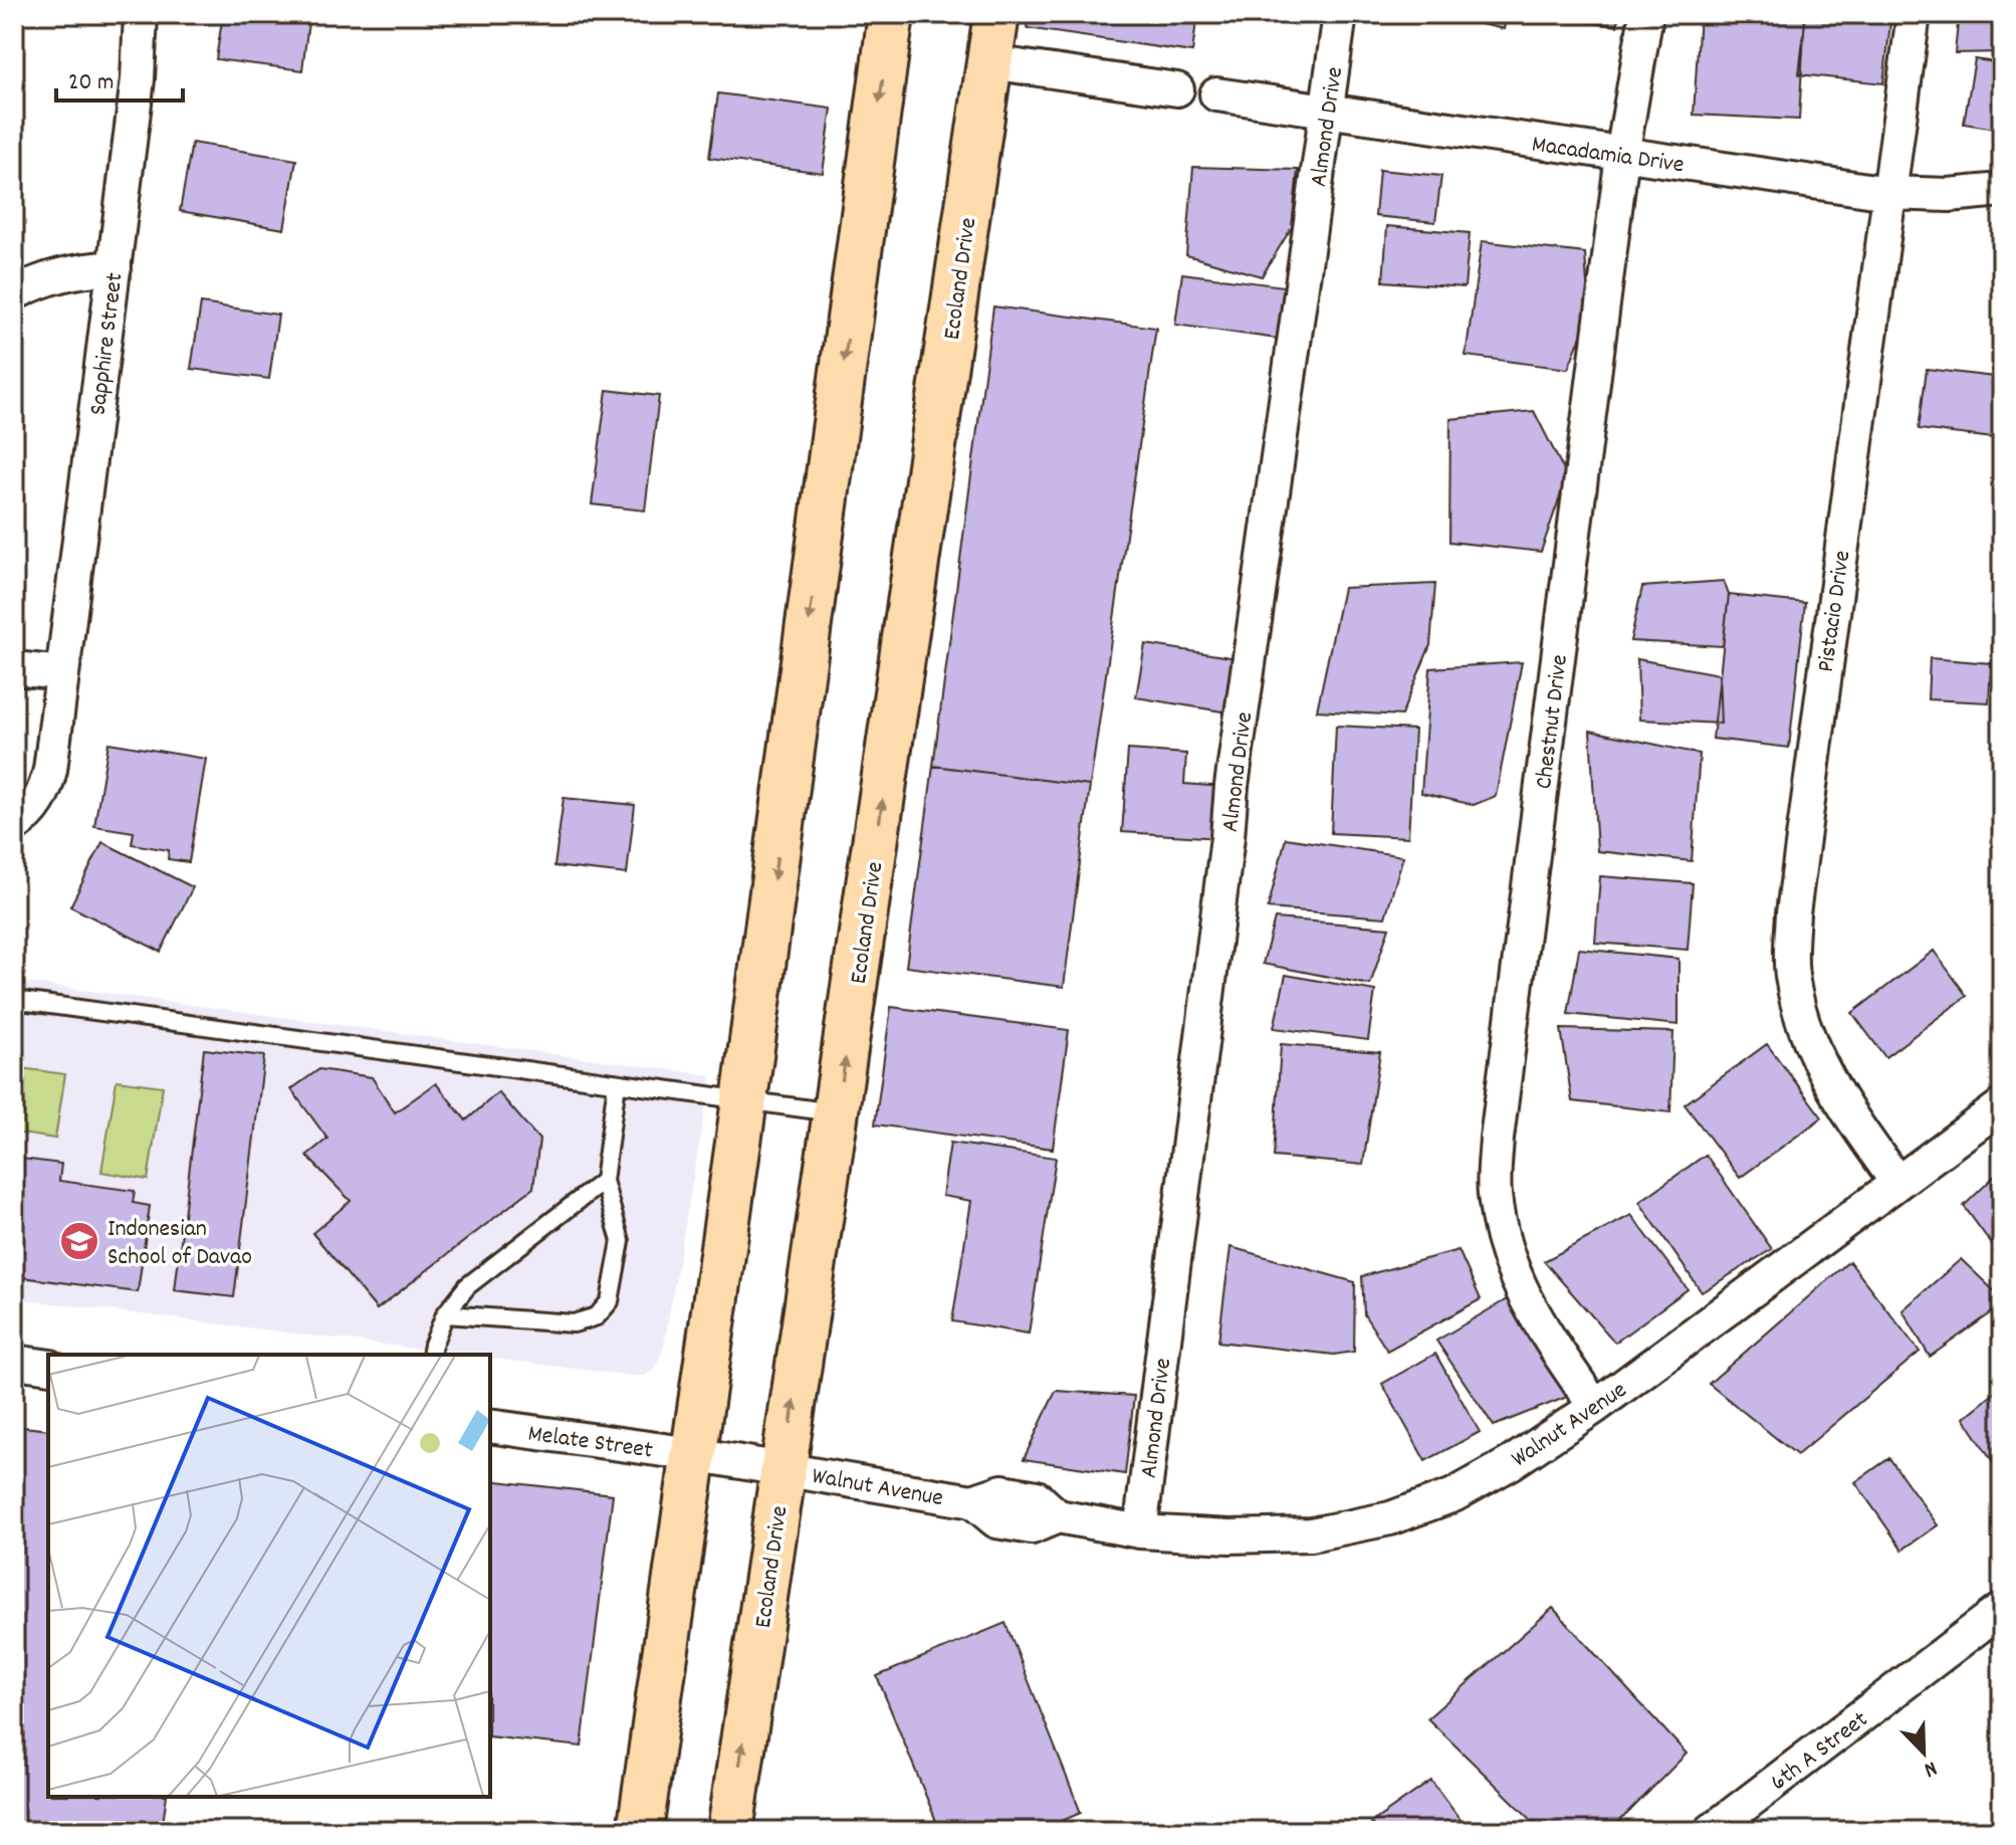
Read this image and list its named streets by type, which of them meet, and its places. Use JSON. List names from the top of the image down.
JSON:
{
  "streets": {
    "main road": ["Ecoland Drive"],
    "street": [
      "Almond Drive",
      "Macadamia Drive",
      "Sapphire Street",
      "Pistacio Drive",
      "Chestnut Drive",
      "Walnut Avenue",
      "Melate Street",
      "6th A Street"
    ]
  },
  "crossings": [
    ["Almond Drive", "Macadamia Drive"],
    ["Almond Drive", "Walnut Avenue"],
    ["Macadamia Drive", "Pistacio Drive"],
    ["Macadamia Drive", "Chestnut Drive"],
    ["Ecoland Drive", "Walnut Avenue"],
    ["Ecoland Drive", "Melate Street"],
    ["Pistacio Drive", "Walnut Avenue"],
    ["Chestnut Drive", "Walnut Avenue"],
    ["Walnut Avenue", "Melate Street"]
  ],
  "places": {
    "school or university": ["Indonesian School of Davao"]
  },
  "scale_bar": "20 m",
  "north": "bottom right"
}
